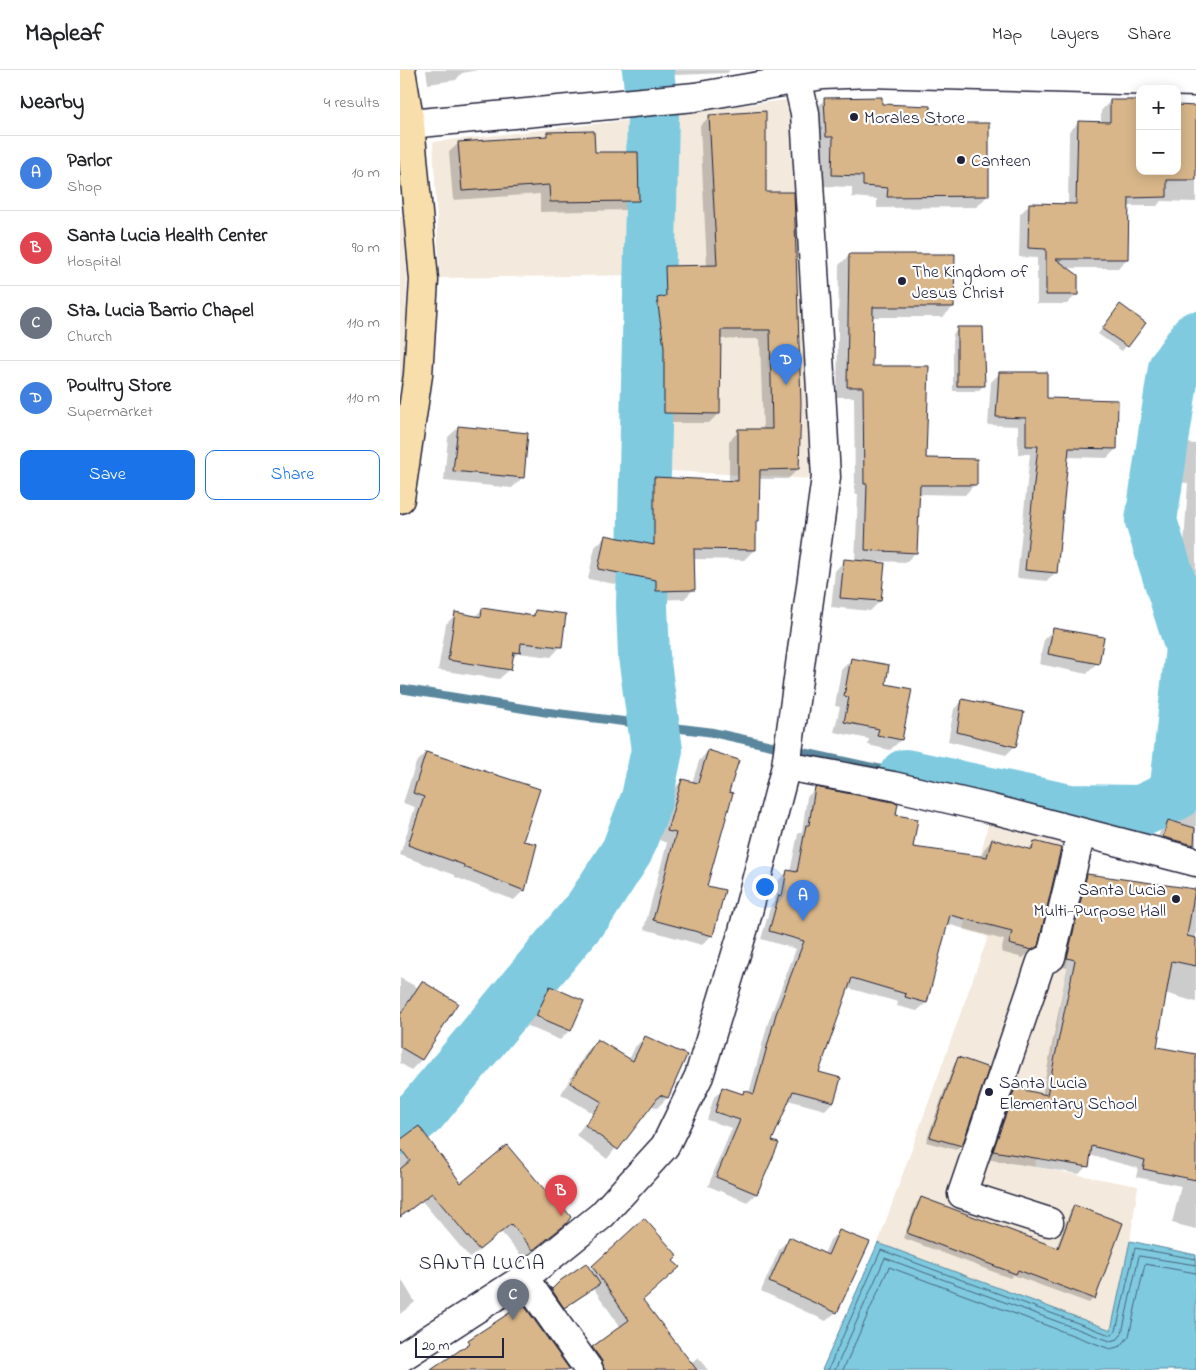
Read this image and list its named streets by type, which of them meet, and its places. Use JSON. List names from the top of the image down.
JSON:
{
  "districts": ["SANTA LUCIA"],
  "places": [
    "Morales Store",
    "Canteen",
    "The Kingdom of Jesus Christ",
    "Santa Lucia Multi-Purpose Hall",
    "Santa Lucia Elementary School"
  ],
  "scale_bar": "20 m",
  "page": {
    "header": "Mapleaf",
    "nav": ["Map", "Layers", "Share"],
    "heading": ["Nearby", "4 results"],
    "map_buttons": ["+", "−"],
    "list": [
      {
        "mark": "A",
        "name": "Parlor",
        "note": "Shop",
        "value": "10 m"
      },
      {
        "mark": "B",
        "name": "Santa Lucia Health Center",
        "note": "Hospital",
        "value": "90 m"
      },
      {
        "mark": "C",
        "name": "Sta. Lucia Barrio Chapel",
        "note": "Church",
        "value": "110 m"
      },
      {
        "mark": "D",
        "name": "Poultry Store",
        "note": "Supermarket",
        "value": "110 m"
      }
    ],
    "pins": [
      "D",
      "A",
      "B",
      "C"
    ],
    "buttons": ["Save", "Share"],
    "scale": "20 m"
  }
}
